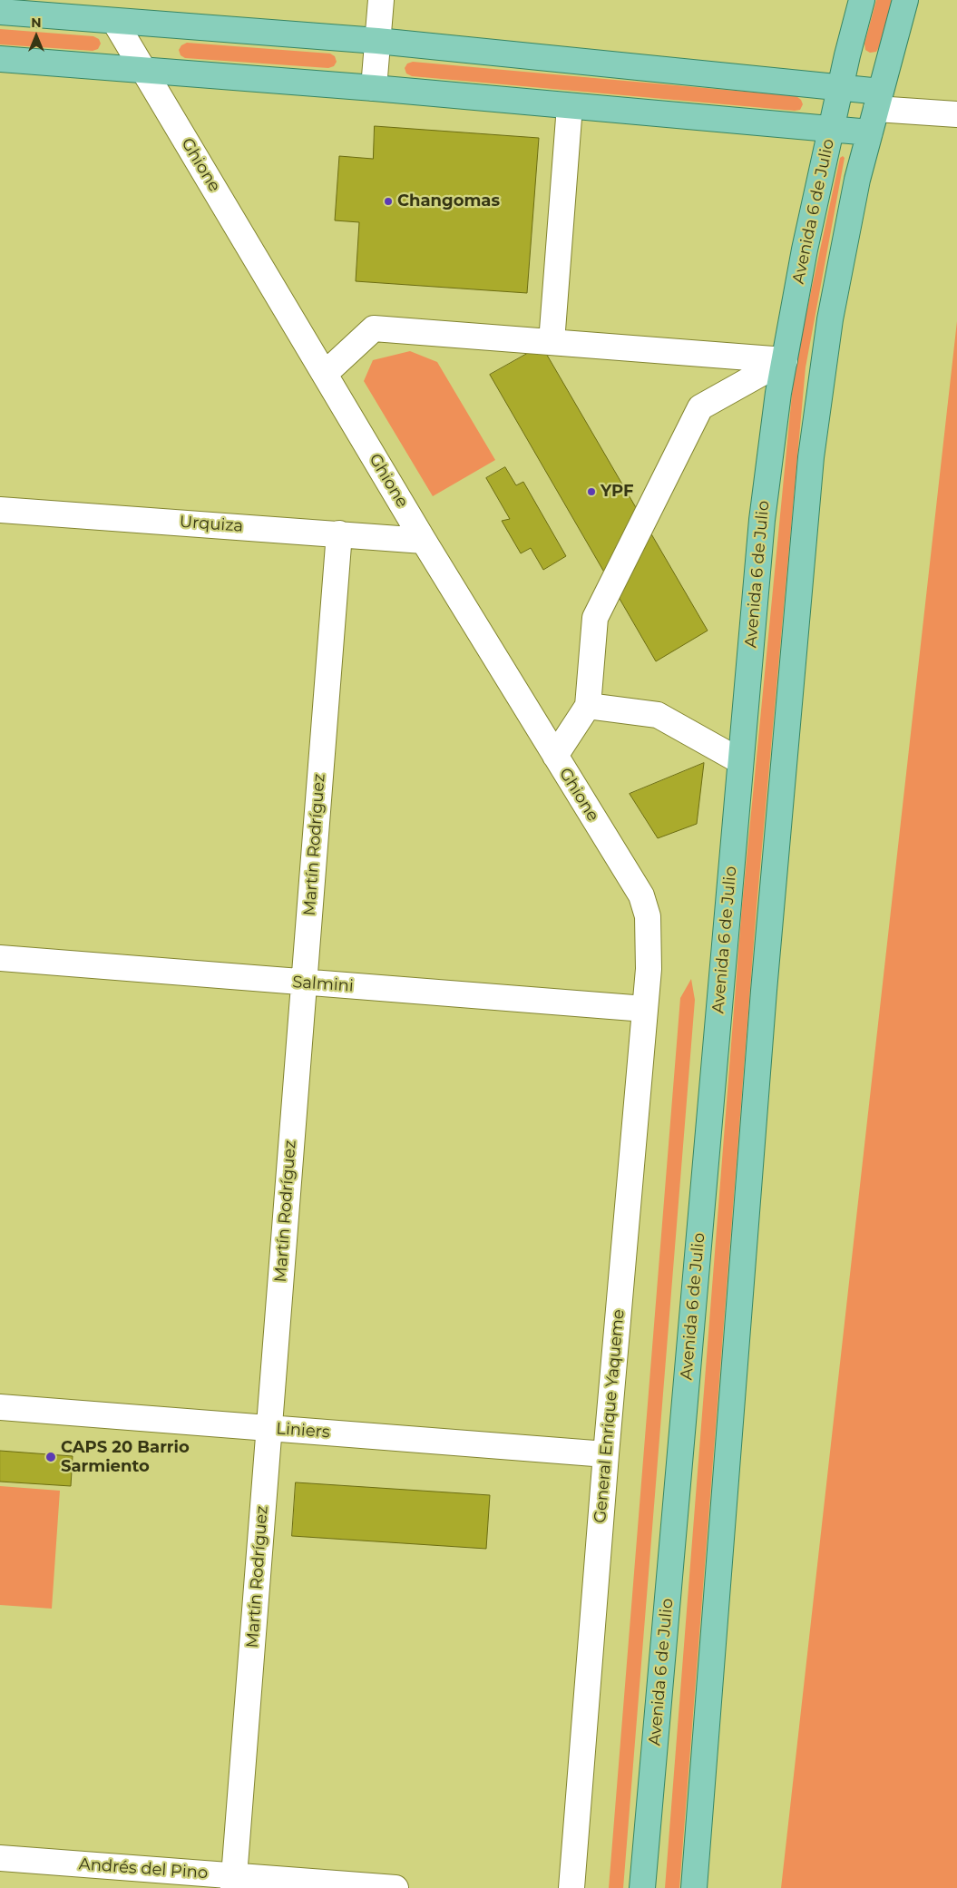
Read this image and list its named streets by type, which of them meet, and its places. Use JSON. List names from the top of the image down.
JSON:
{
  "streets": {
    "main road": ["Avenida 6 de Julio"],
    "street": [
      "Ghione",
      "Urquiza",
      "Martín Rodríguez",
      "Salmini",
      "General Enrique Yaqueme",
      "Liniers",
      "Andrés del Pino"
    ]
  },
  "crossings": [
    ["Ghione", "Urquiza"],
    ["Ghione", "General Enrique Yaqueme"],
    ["Urquiza", "Martín Rodríguez"],
    ["Martín Rodríguez", "Salmini"],
    ["Martín Rodríguez", "Liniers"],
    ["Martín Rodríguez", "Andrés del Pino"],
    ["Salmini", "General Enrique Yaqueme"],
    ["General Enrique Yaqueme", "Liniers"]
  ],
  "places": ["Changomas", "YPF", "CAPS 20 Barrio Sarmiento"],
  "north": "top"
}
